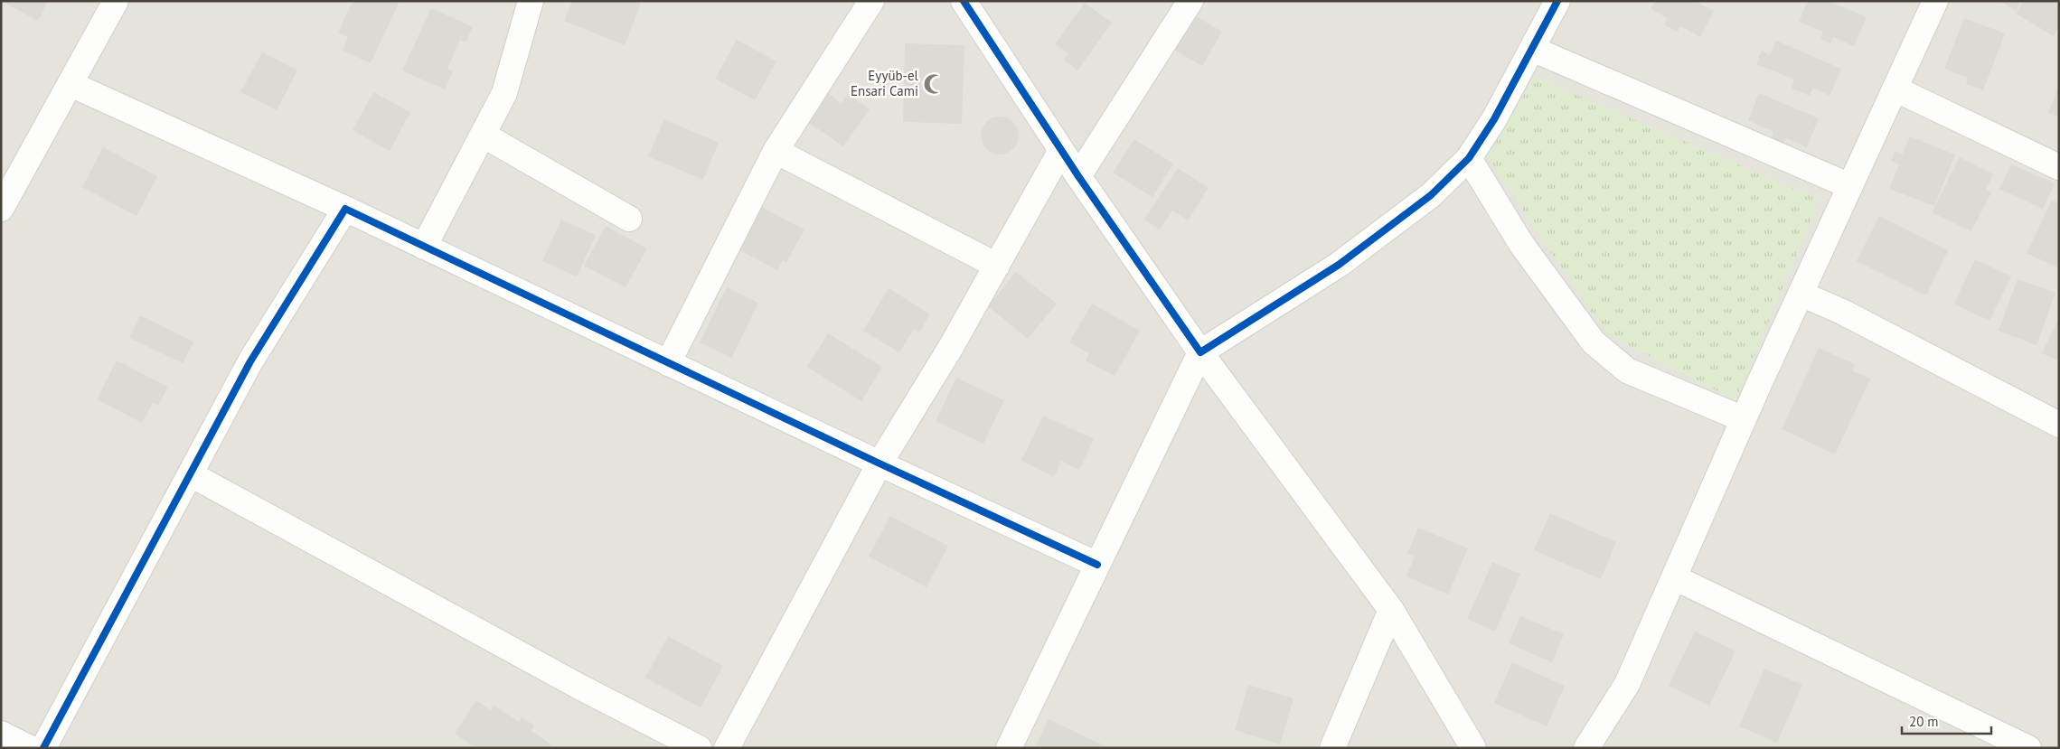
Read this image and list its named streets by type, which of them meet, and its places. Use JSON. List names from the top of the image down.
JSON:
{
  "places": {
    "mosque": ["Eyyüb-el Ensari Cami"]
  },
  "scale_bar": "20 m"
}
